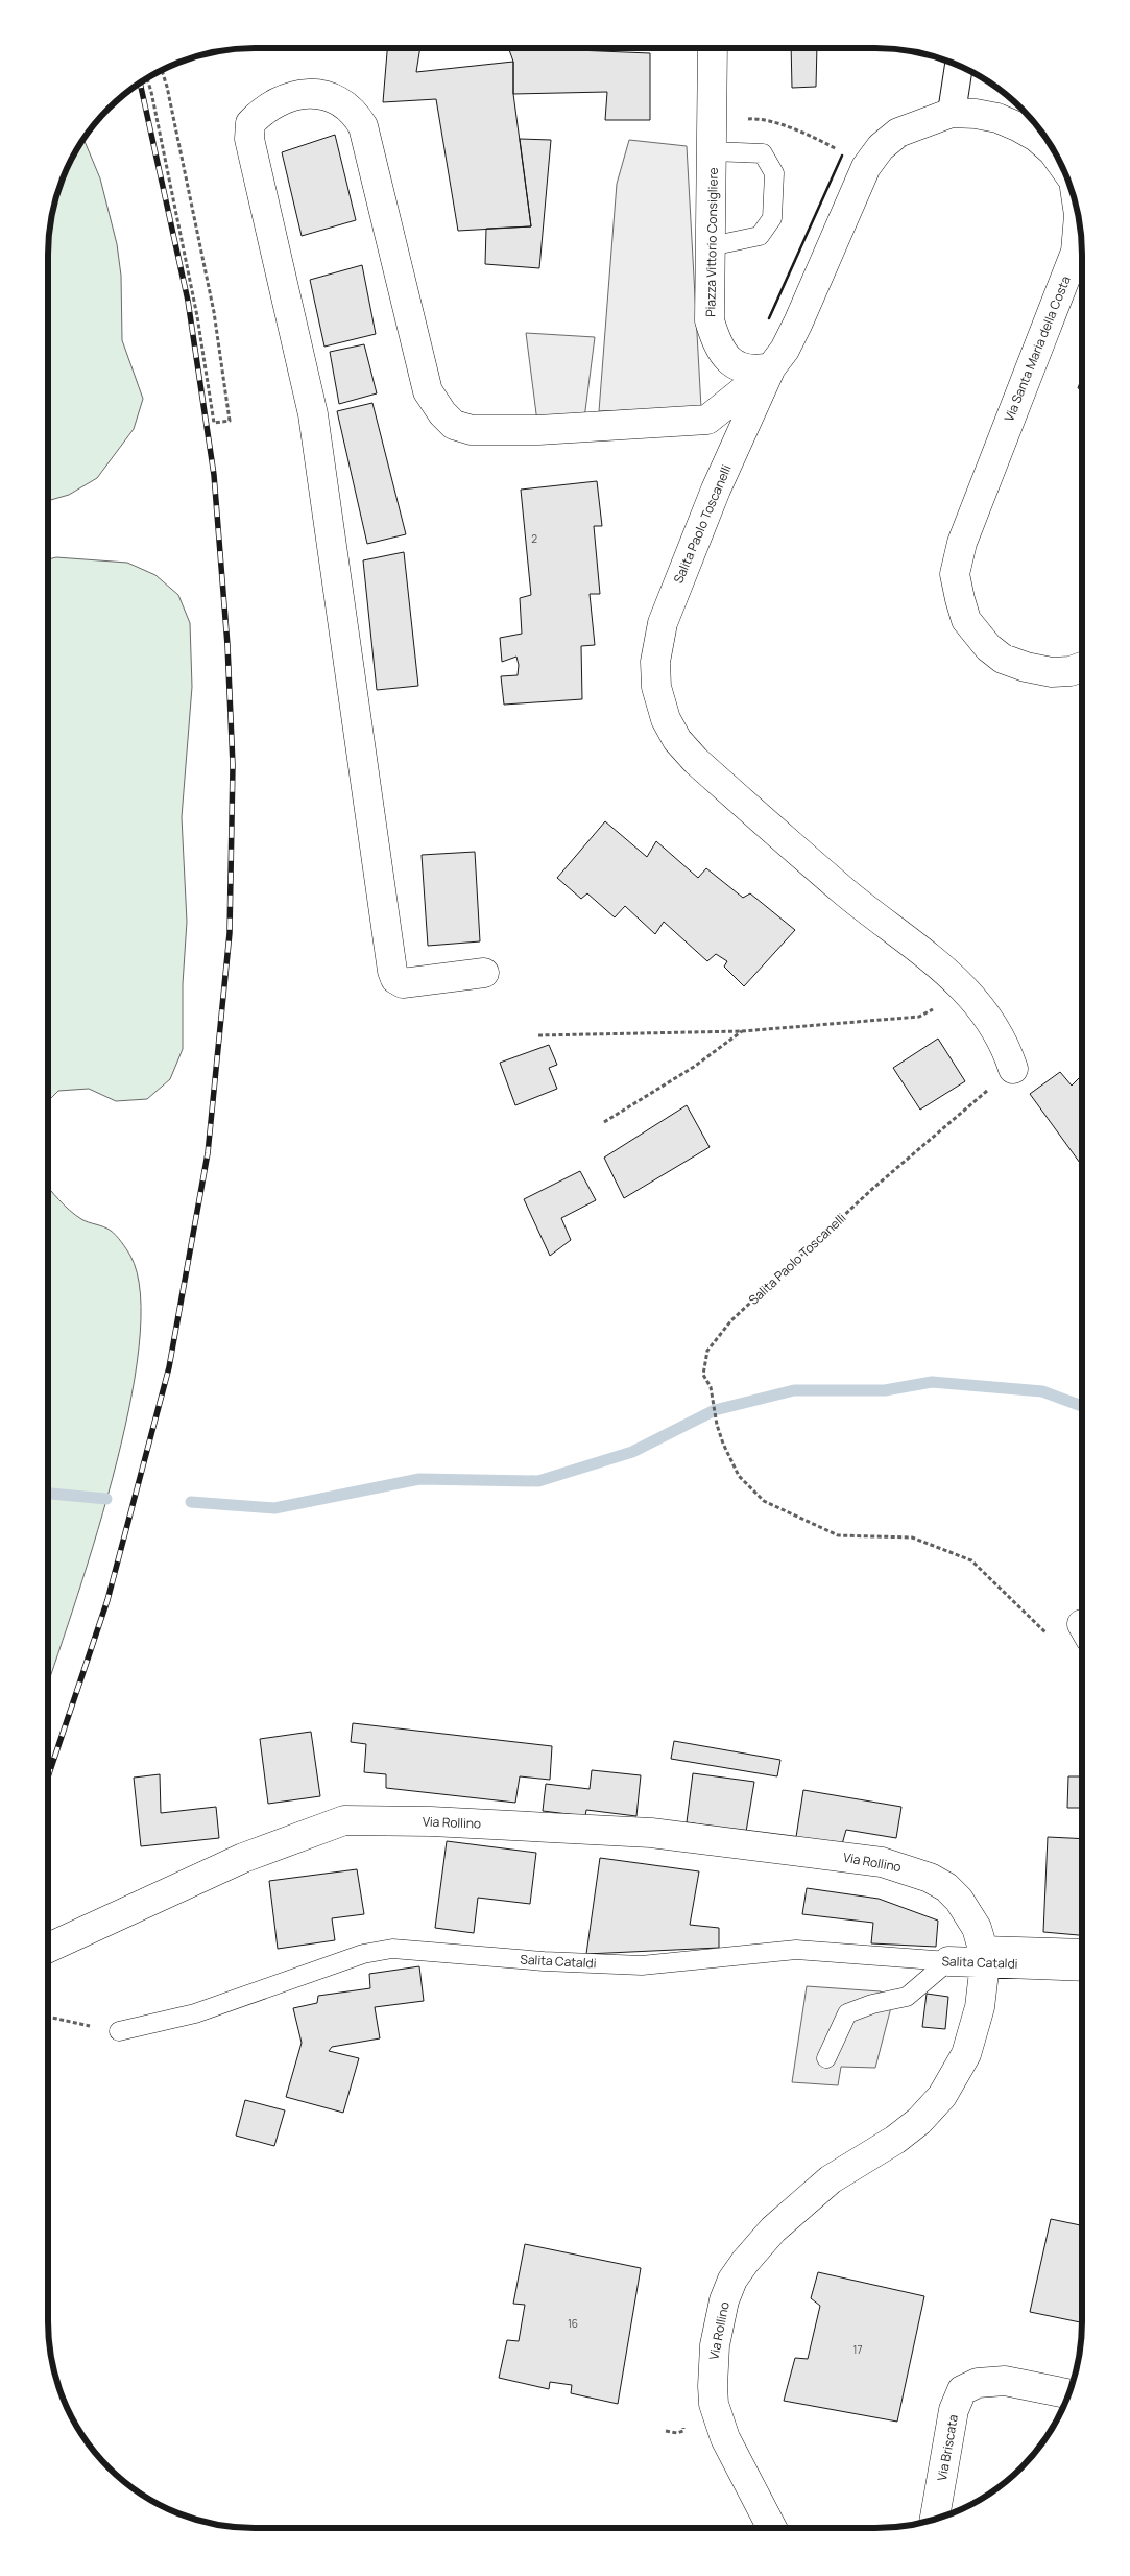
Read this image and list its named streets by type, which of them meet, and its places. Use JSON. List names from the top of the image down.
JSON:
{
  "streets": {
    "street": [
      "Piazza Vittorio Consigliere",
      "Via Santa Maria della Costa",
      "Salita Paolo Toscanelli",
      "Via Rollino",
      "Salita Cataldi",
      "Via Briscata"
    ]
  },
  "crossings": [
    ["Piazza Vittorio Consigliere", "Via Santa Maria della Costa"],
    ["Piazza Vittorio Consigliere", "Salita Paolo Toscanelli"],
    ["Via Santa Maria della Costa", "Salita Paolo Toscanelli"],
    ["Via Rollino", "Salita Cataldi"]
  ],
  "house_numbers": ["2", "16", "17"]
}
